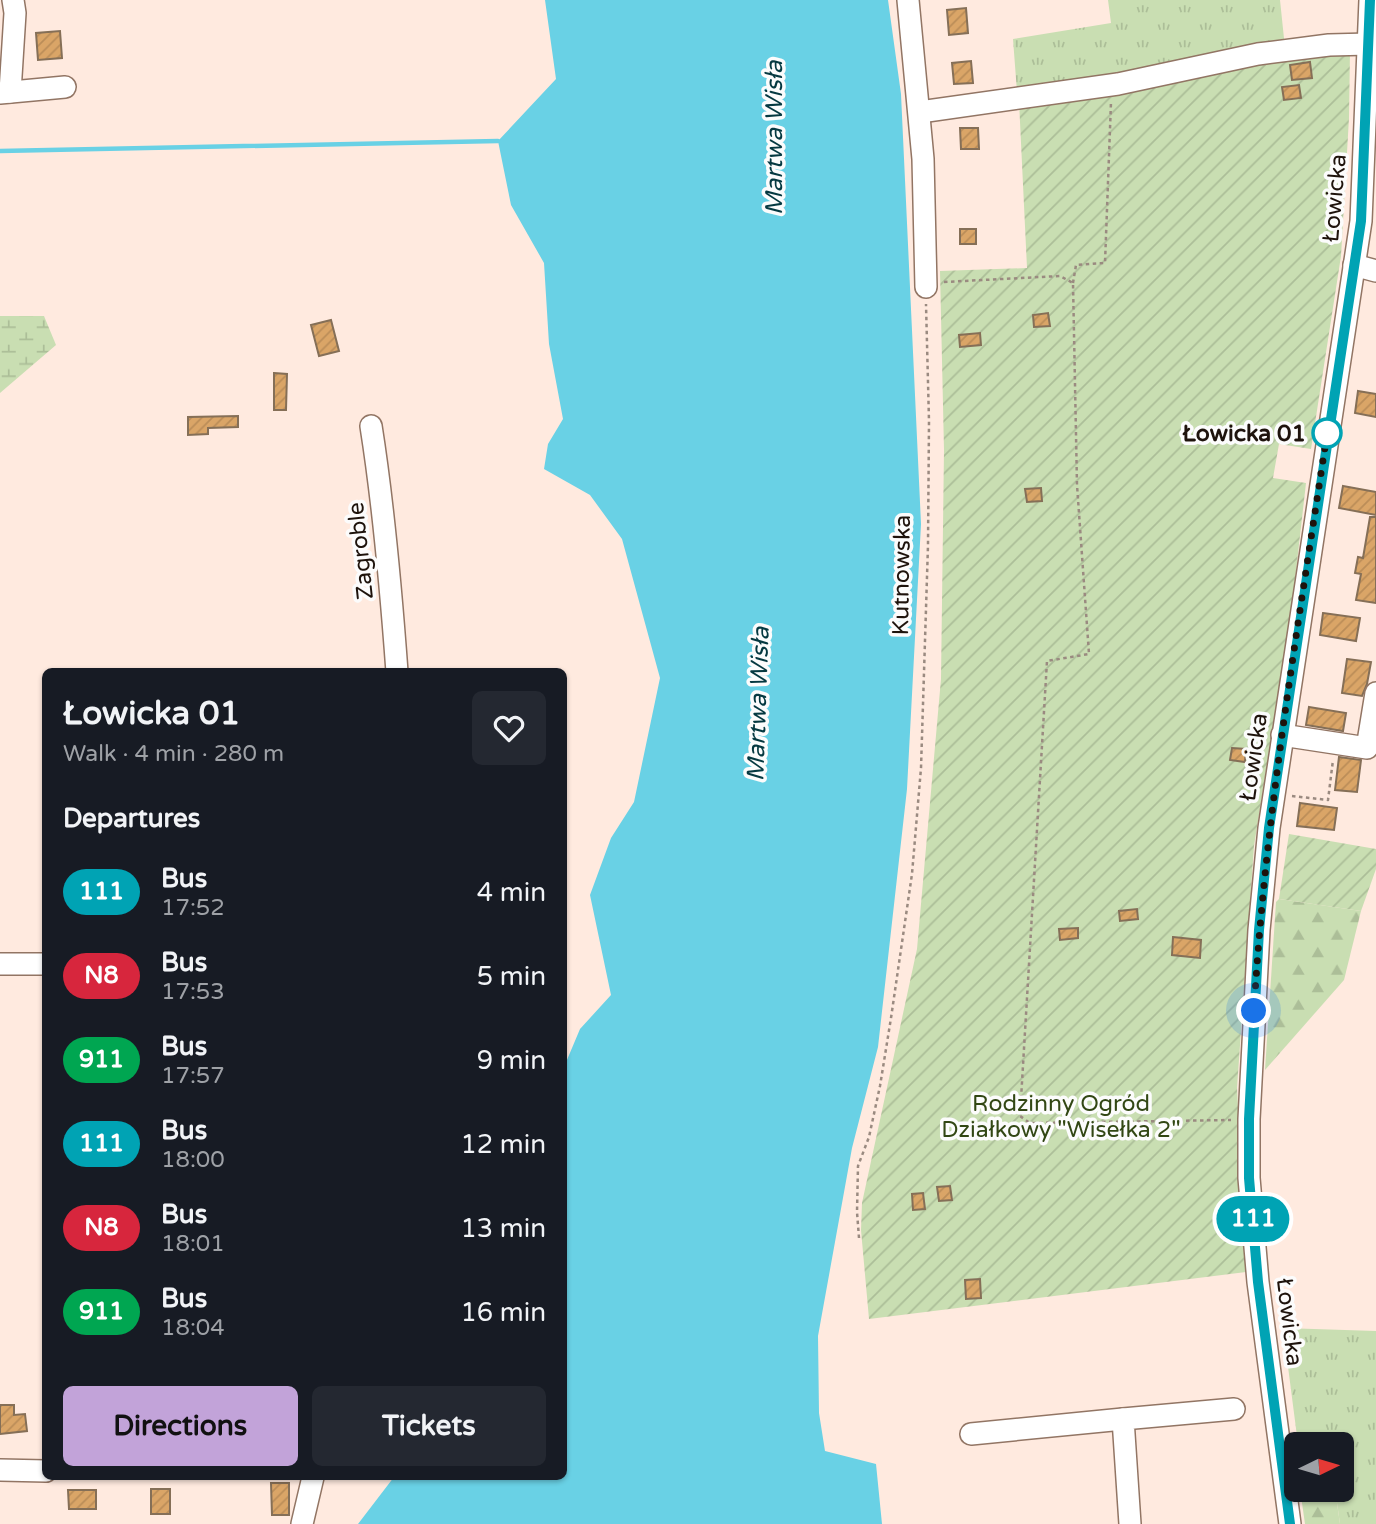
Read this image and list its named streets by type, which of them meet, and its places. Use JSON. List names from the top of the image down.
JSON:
{
  "streets": {
    "street": ["Łowicka", "Zagroble"],
    "path": ["Kutnowska"]
  },
  "water": ["Martwa Wisła"],
  "parks": ["Rodzinny Ogród Działkowy \"Wisełka 2\""],
  "places": ["Łowicka 01"],
  "lines": ["bus line 111"],
  "north": "right",
  "page": {
    "on_map": "111",
    "heading": [
      ["Łowicka 01", "Walk · 4 min · 280 m"],
      "Departures"
    ],
    "list": [
      {
        "mark": "111",
        "name": "Bus",
        "note": "17:52",
        "value": "4 min"
      },
      {
        "mark": "N8",
        "name": "Bus",
        "note": "17:53",
        "value": "5 min"
      },
      {
        "mark": "911",
        "name": "Bus",
        "note": "17:57",
        "value": "9 min"
      },
      {
        "mark": "111",
        "name": "Bus",
        "note": "18:00",
        "value": "12 min"
      },
      {
        "mark": "N8",
        "name": "Bus",
        "note": "18:01",
        "value": "13 min"
      },
      {
        "mark": "911",
        "name": "Bus",
        "note": "18:04",
        "value": "16 min"
      }
    ],
    "buttons": ["Directions", "Tickets"]
  }
}
